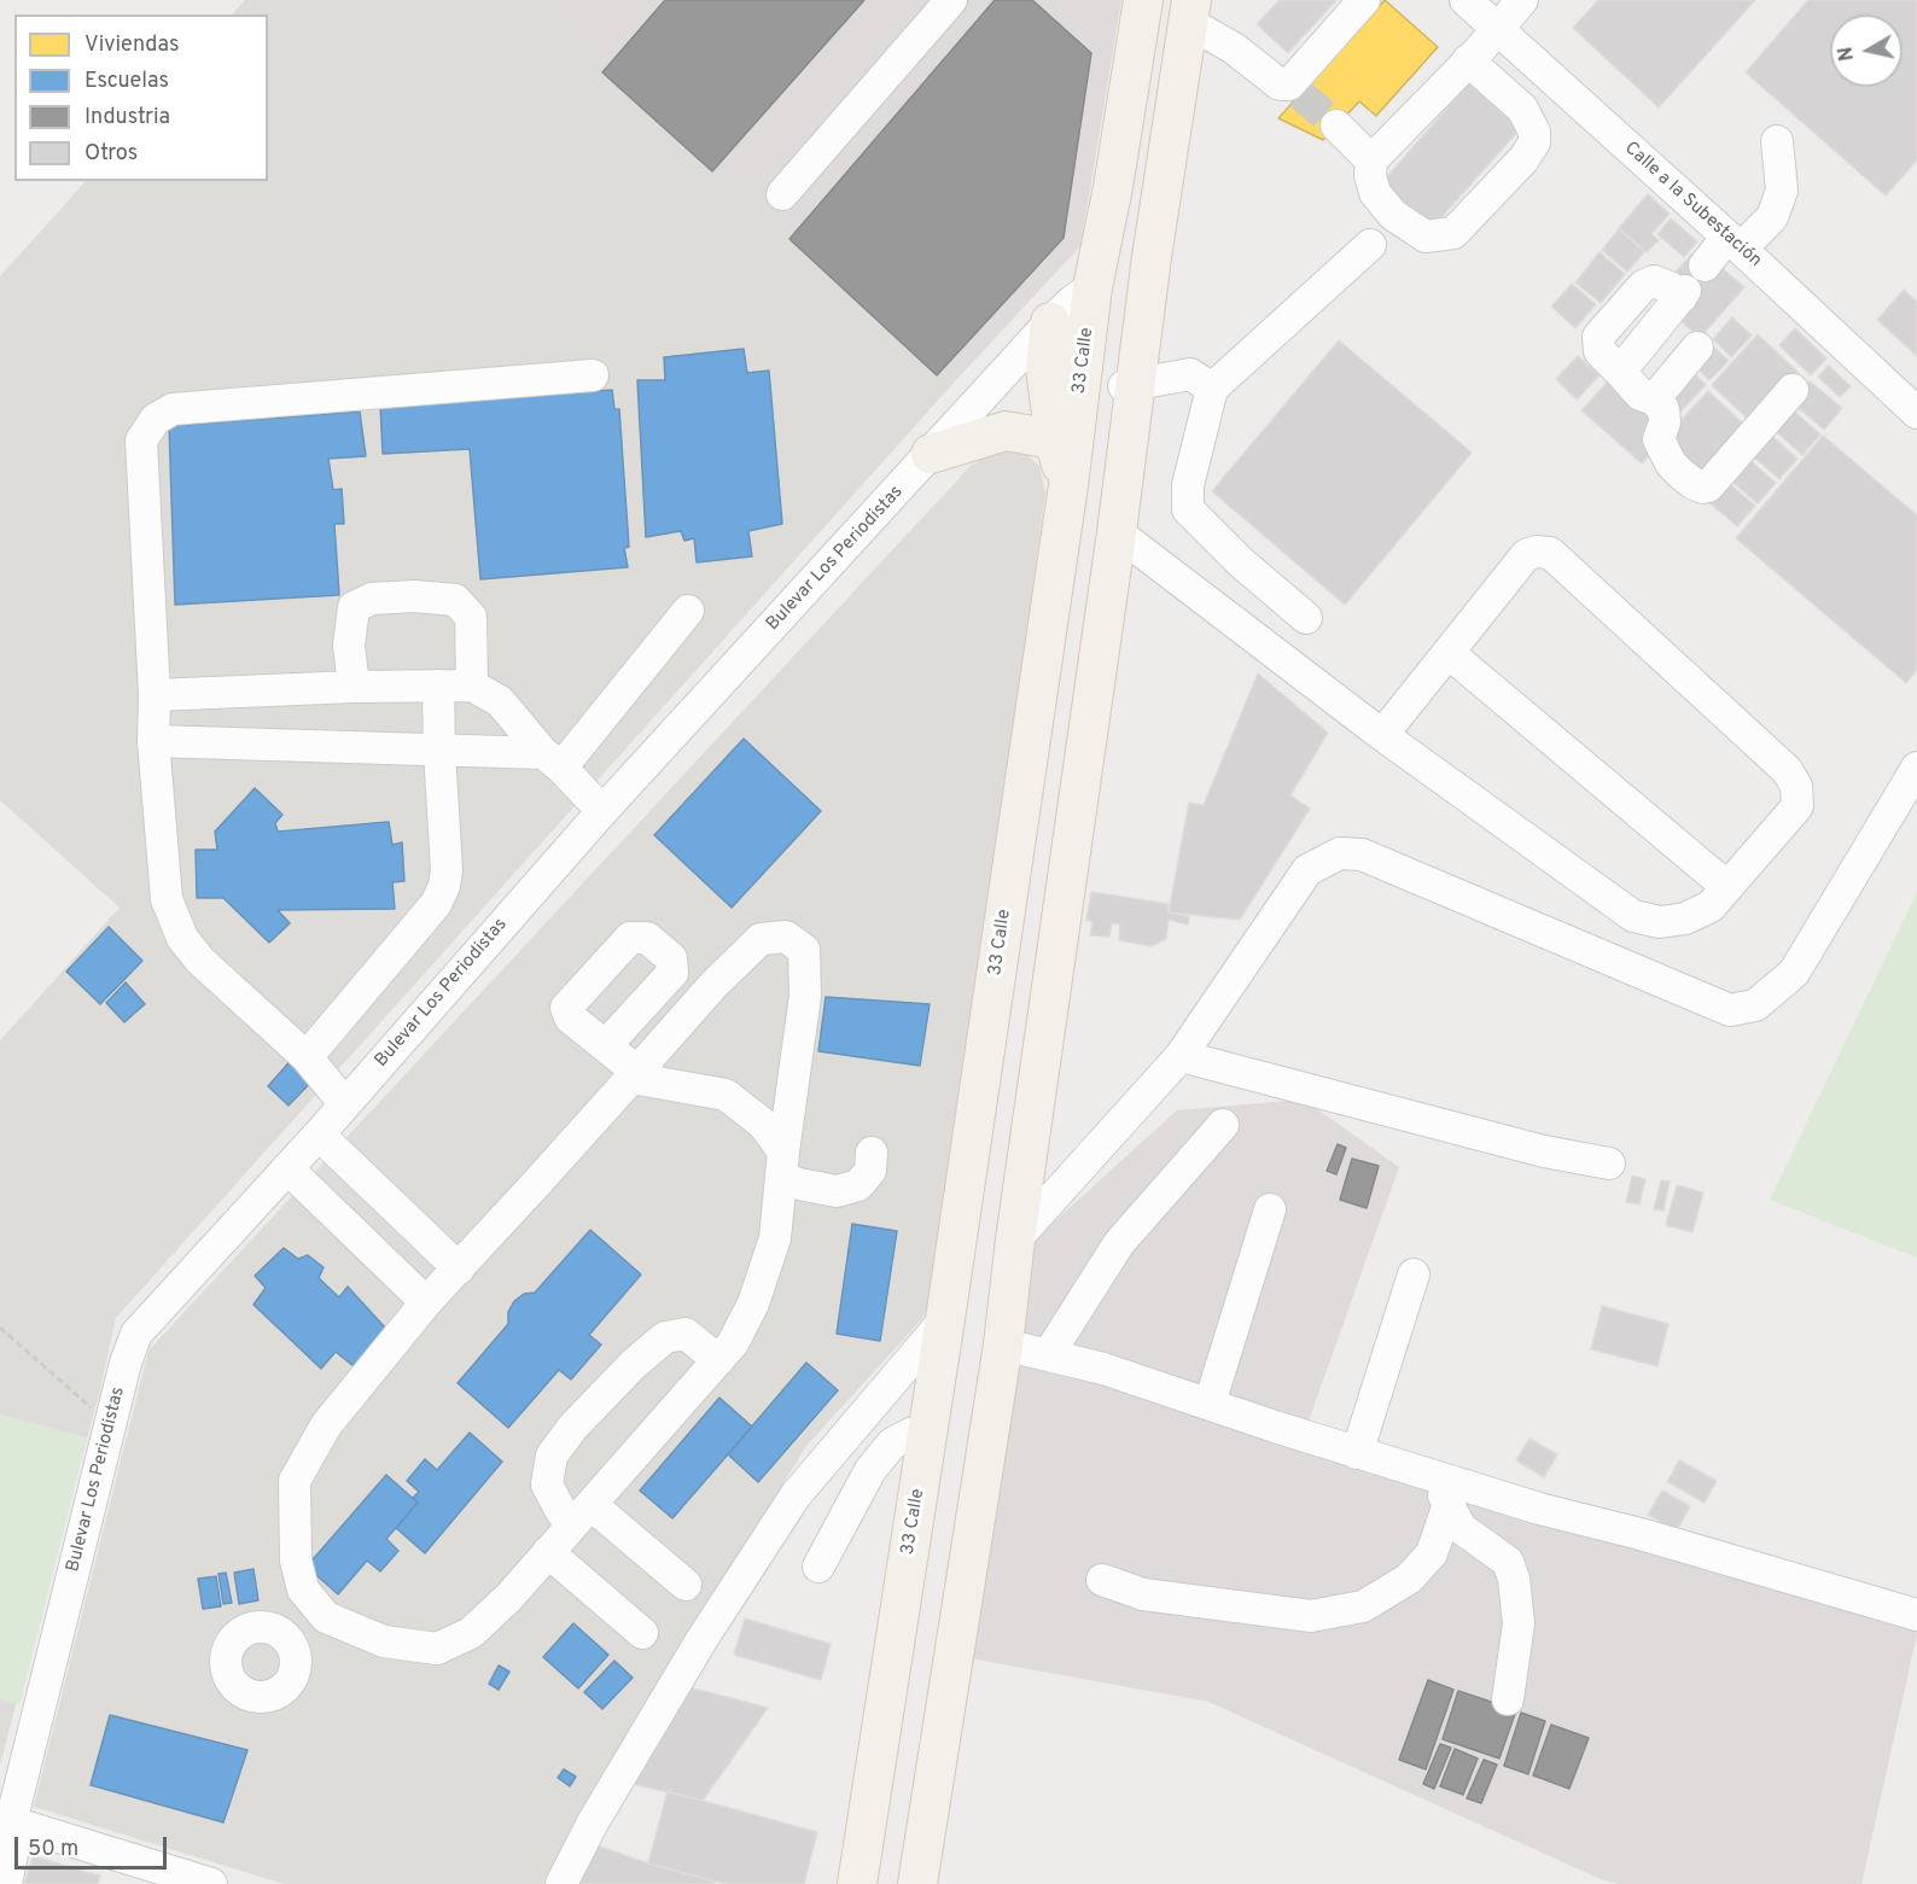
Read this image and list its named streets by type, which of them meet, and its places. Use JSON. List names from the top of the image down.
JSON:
{
  "streets": {
    "main road": ["33 Calle"],
    "street": ["Calle a la Subestación", "Bulevar Los Periodistas"]
  },
  "crossings": [
    ["33 Calle", "Bulevar Los Periodistas"]
  ],
  "legend": [
    "Viviendas",
    "Escuelas",
    "Industria",
    "Otros"
  ],
  "scale_bar": "50 m",
  "north": "left"
}
